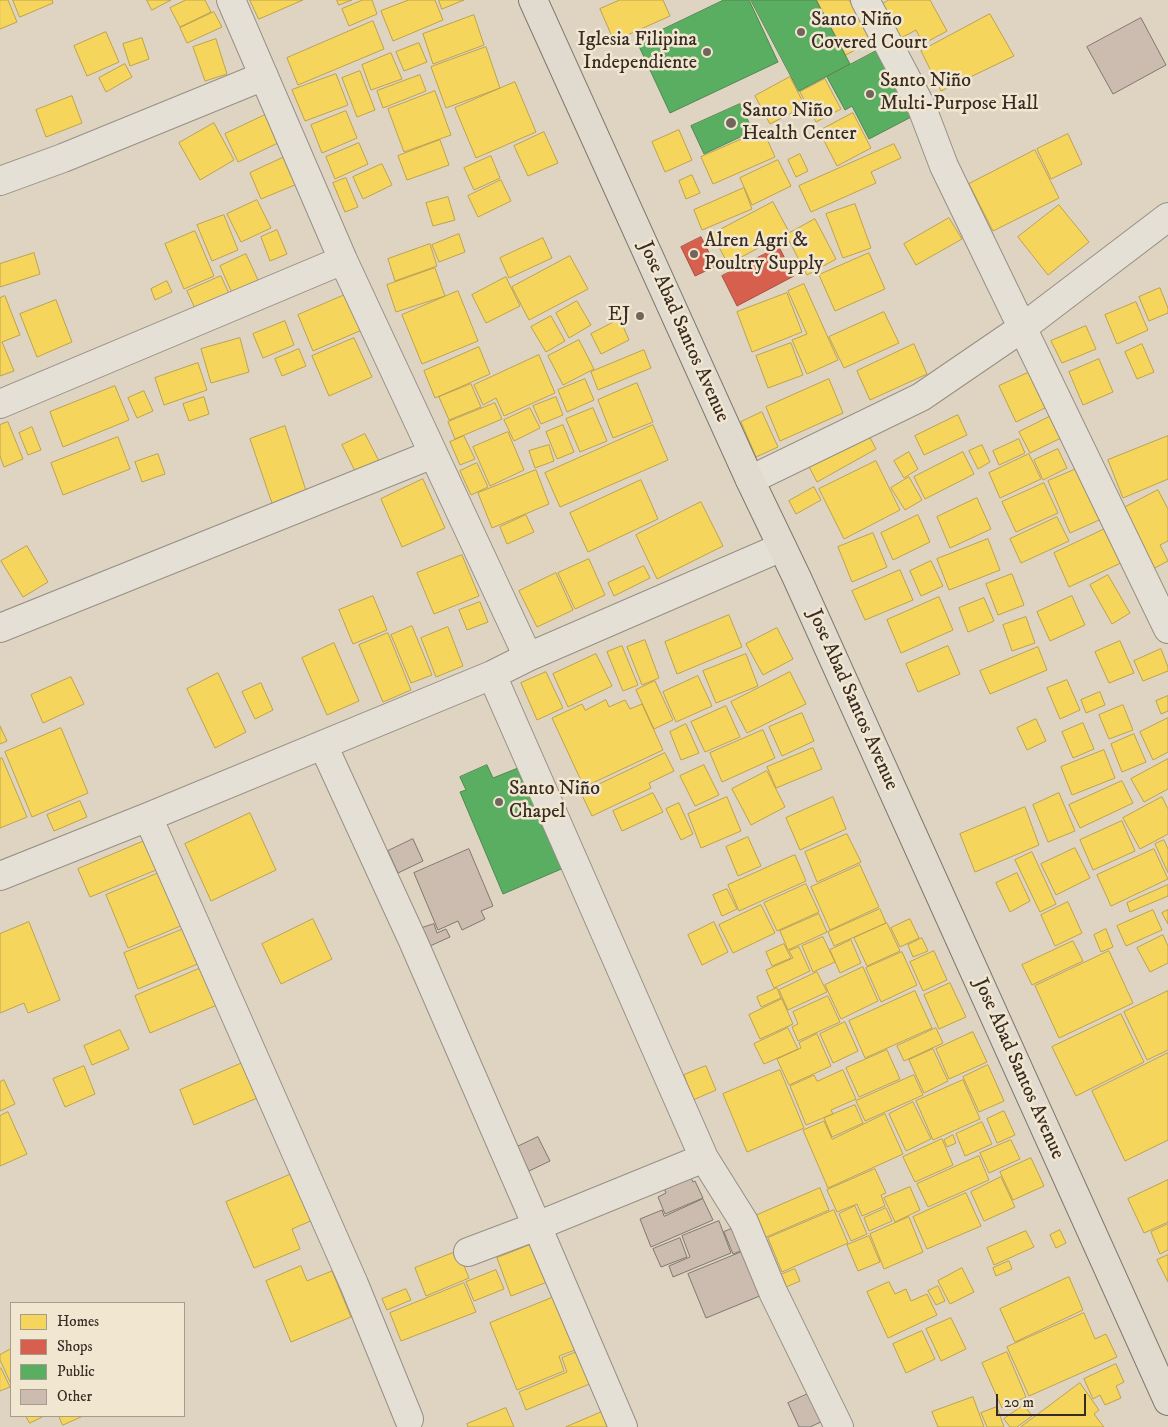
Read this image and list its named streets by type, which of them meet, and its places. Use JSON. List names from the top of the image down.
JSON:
{
  "streets": {
    "highway": ["Jose Abad Santos Avenue"]
  },
  "places": [
    "Santo Niño Covered Court",
    "Iglesia Filipina Independiente",
    "Santo Niño Multi-Purpose Hall",
    "Santo Niño Health Center",
    "Alren Agri & Poultry Supply",
    "EJ",
    "Santo Niño Chapel"
  ],
  "legend": [
    "Homes",
    "Shops",
    "Public",
    "Other"
  ],
  "scale_bar": "20 m"
}
